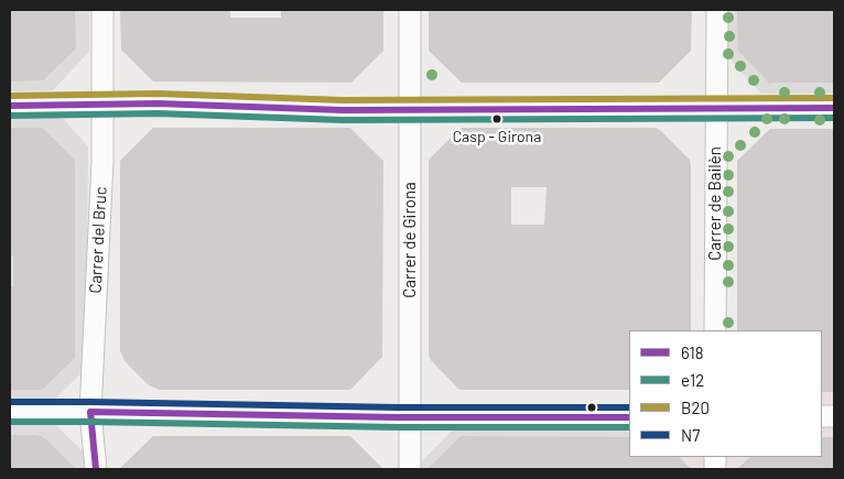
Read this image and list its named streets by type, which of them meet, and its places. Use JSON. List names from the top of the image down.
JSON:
{
  "streets": {
    "street": ["Carrer de Bailèn", "Carrer del Bruc", "Carrer de Girona"]
  },
  "places": ["Casp - Girona"],
  "lines": [
    "transit line B20",
    "transit line 618",
    "transit line e12",
    "transit line N7"
  ],
  "legend": [
    "618",
    "e12",
    "B20",
    "N7"
  ]
}
